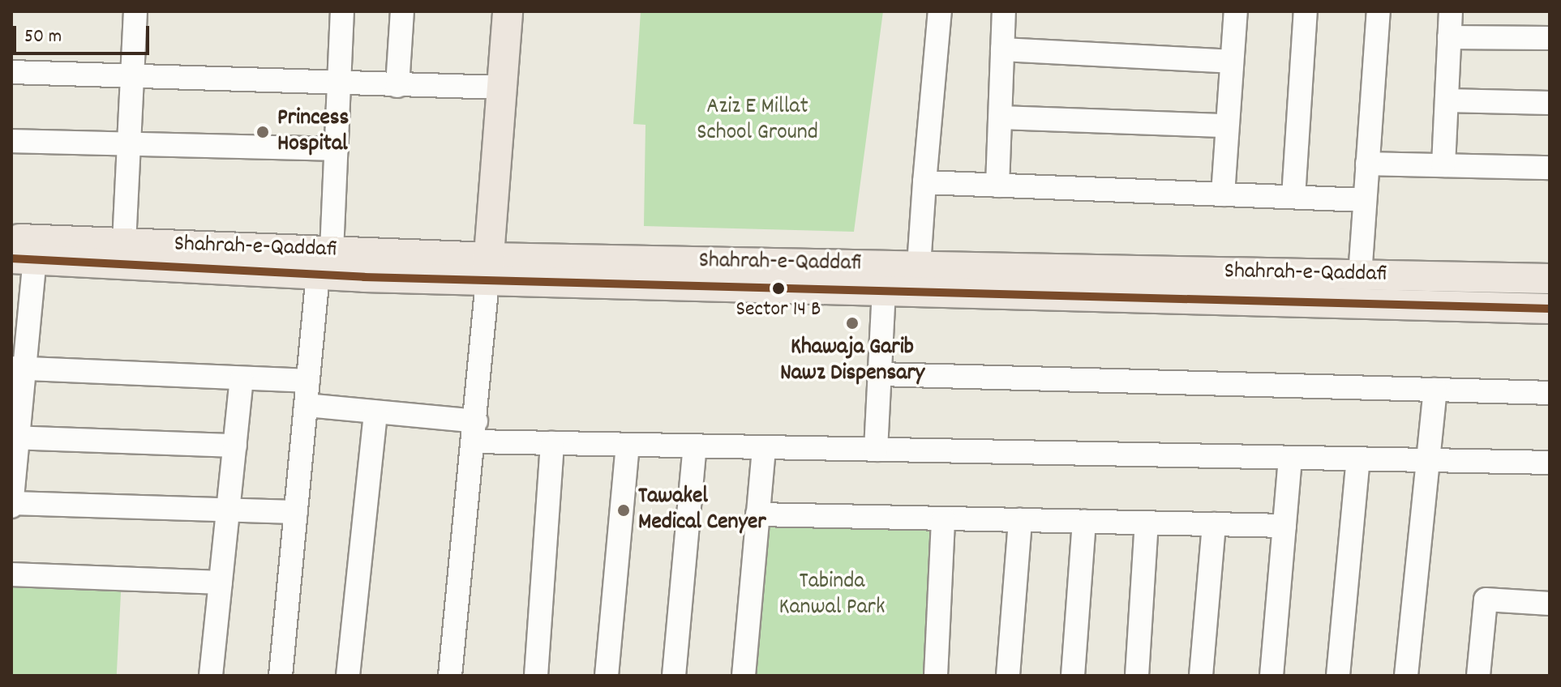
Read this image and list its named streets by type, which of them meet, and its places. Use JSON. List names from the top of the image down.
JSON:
{
  "streets": {
    "main road": ["Shahrah-e-Qaddafi"]
  },
  "parks": ["Aziz E Millat School Ground", "Tabinda Kanwal Park"],
  "places": [
    "Princess Hospital",
    "Sector 14 B",
    "Khawaja Garib Nawz Dispensary",
    "Tawakel Medical Cenyer"
  ],
  "scale_bar": "50 m"
}
